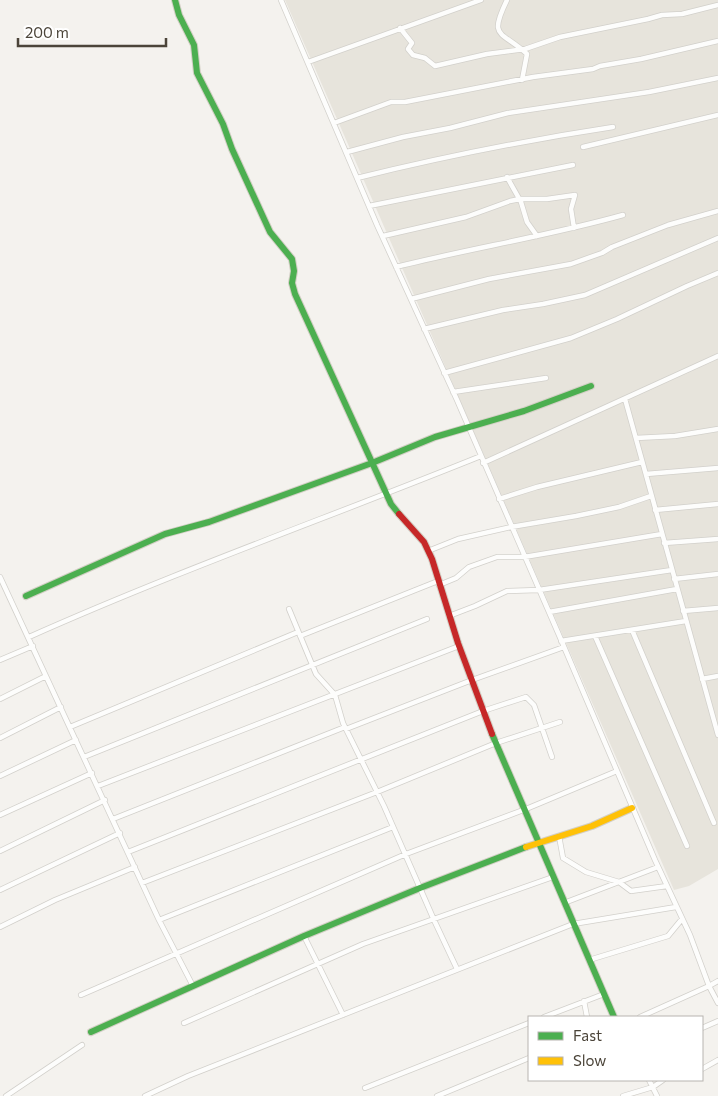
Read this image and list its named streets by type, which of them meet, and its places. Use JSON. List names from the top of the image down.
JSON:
{
  "legend": ["Fast", "Slow"],
  "scale_bar": "200 m"
}
